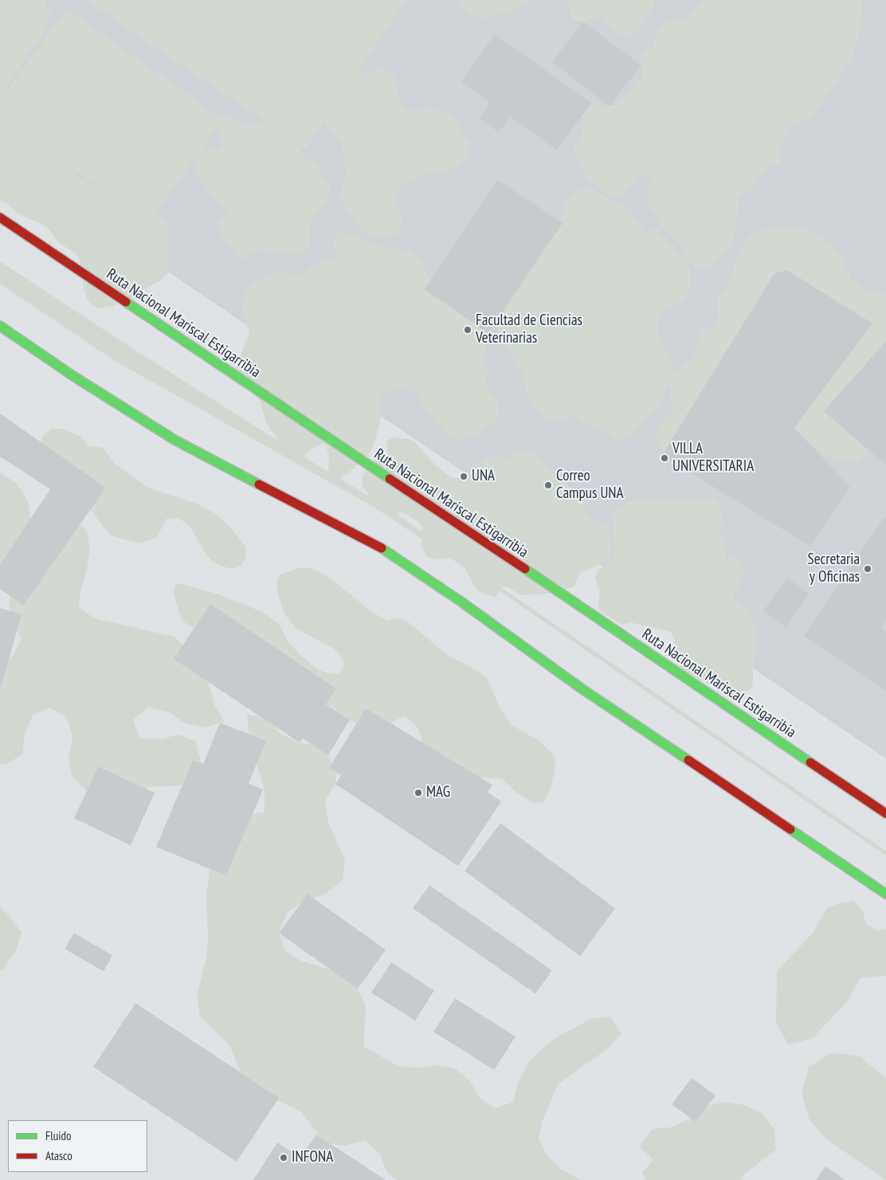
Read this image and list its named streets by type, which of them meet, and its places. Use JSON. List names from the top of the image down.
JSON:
{
  "streets": {
    "highway": ["Ruta Nacional Mariscal Estigarribia"]
  },
  "places": [
    "Facultad de Ciencias Veterinarias",
    "VILLA UNIVERSITARIA",
    "UNA",
    "Correo Campus UNA",
    "Secretaria y Oficinas",
    "MAG",
    "INFONA"
  ],
  "legend": ["Fluido", "Atasco"]
}
